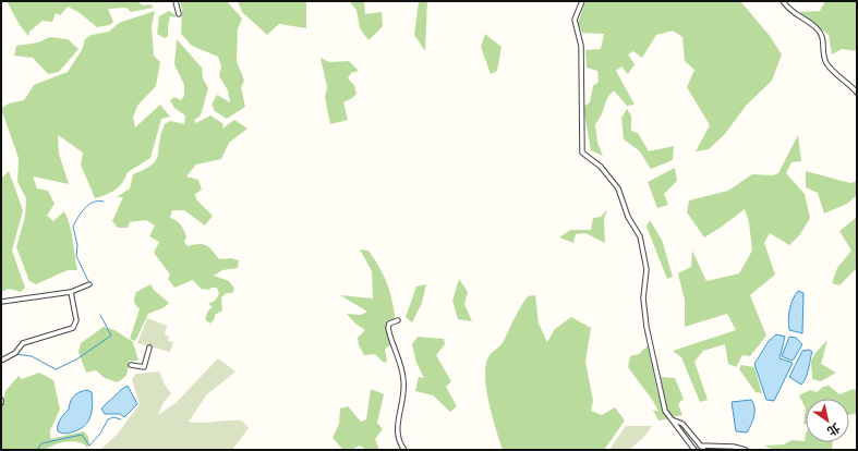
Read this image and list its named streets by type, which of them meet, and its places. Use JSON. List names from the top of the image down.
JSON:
{
  "north": "bottom right"
}
